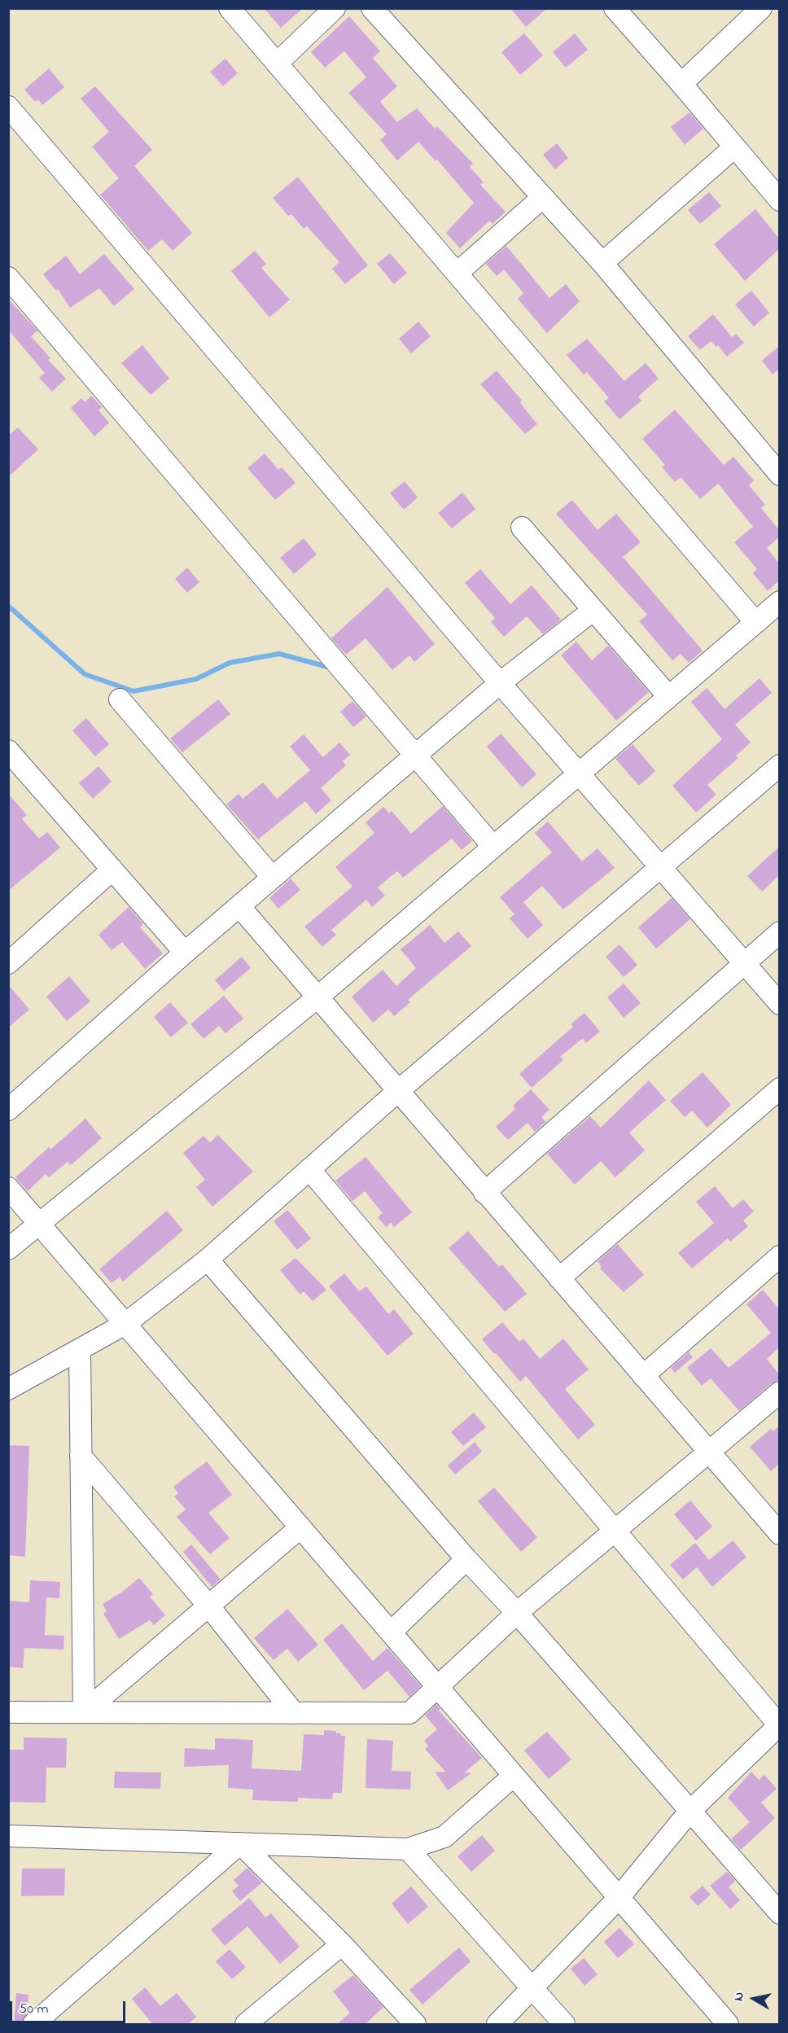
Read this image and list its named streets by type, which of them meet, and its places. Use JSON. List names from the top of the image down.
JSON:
{
  "scale_bar": "50 m",
  "north": "left"
}
